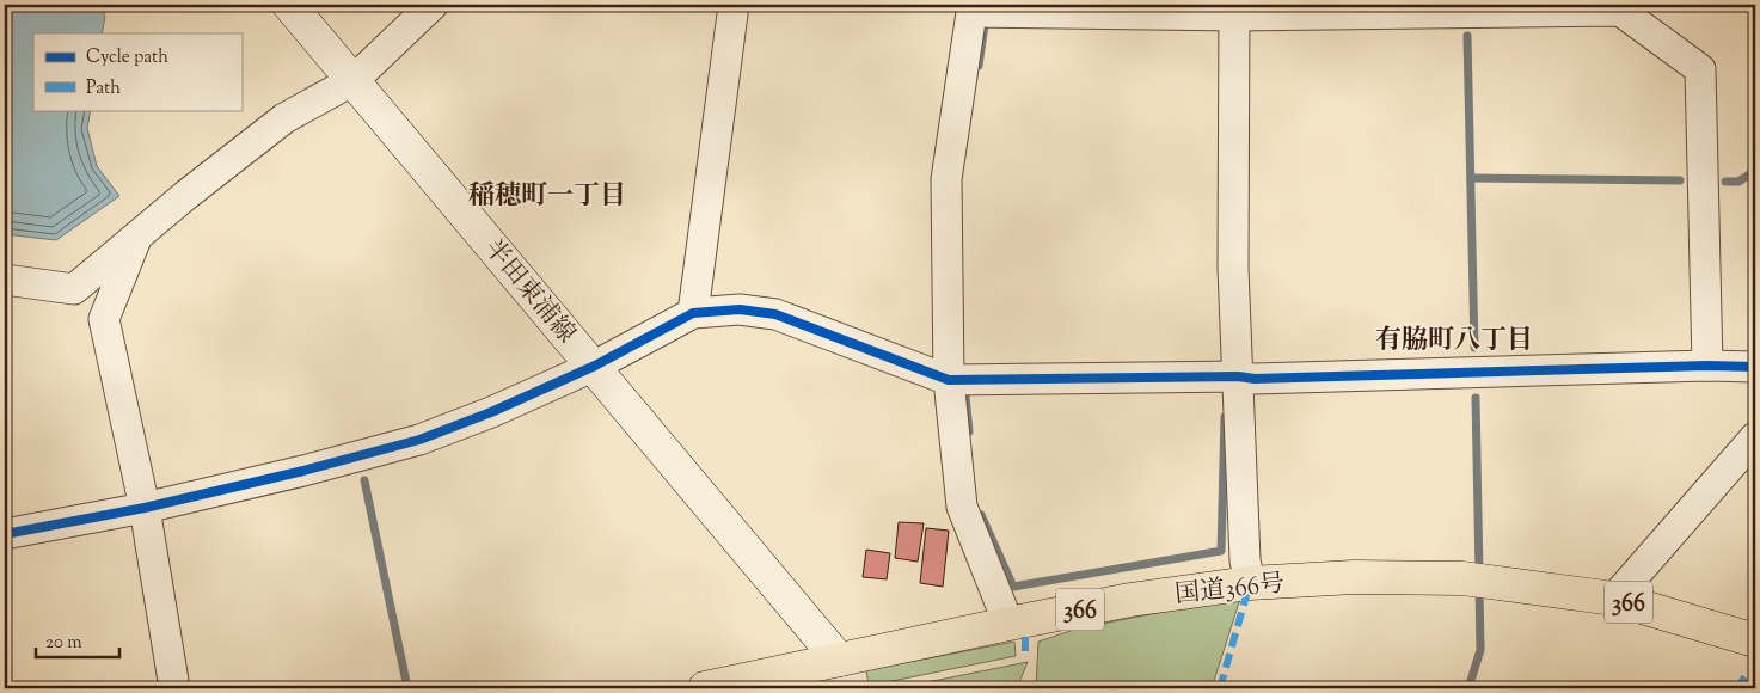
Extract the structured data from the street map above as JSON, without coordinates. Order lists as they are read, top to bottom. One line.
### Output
{"streets":{"highway":["国道366号","366"],"main road":["半田東浦線"]},"crossings":[["半田東浦線","国道366号"]],"districts":["稲穂町一丁目","有脇町八丁目"],"legend":["Cycle path","Path"],"scale_bar":"20 m"}
